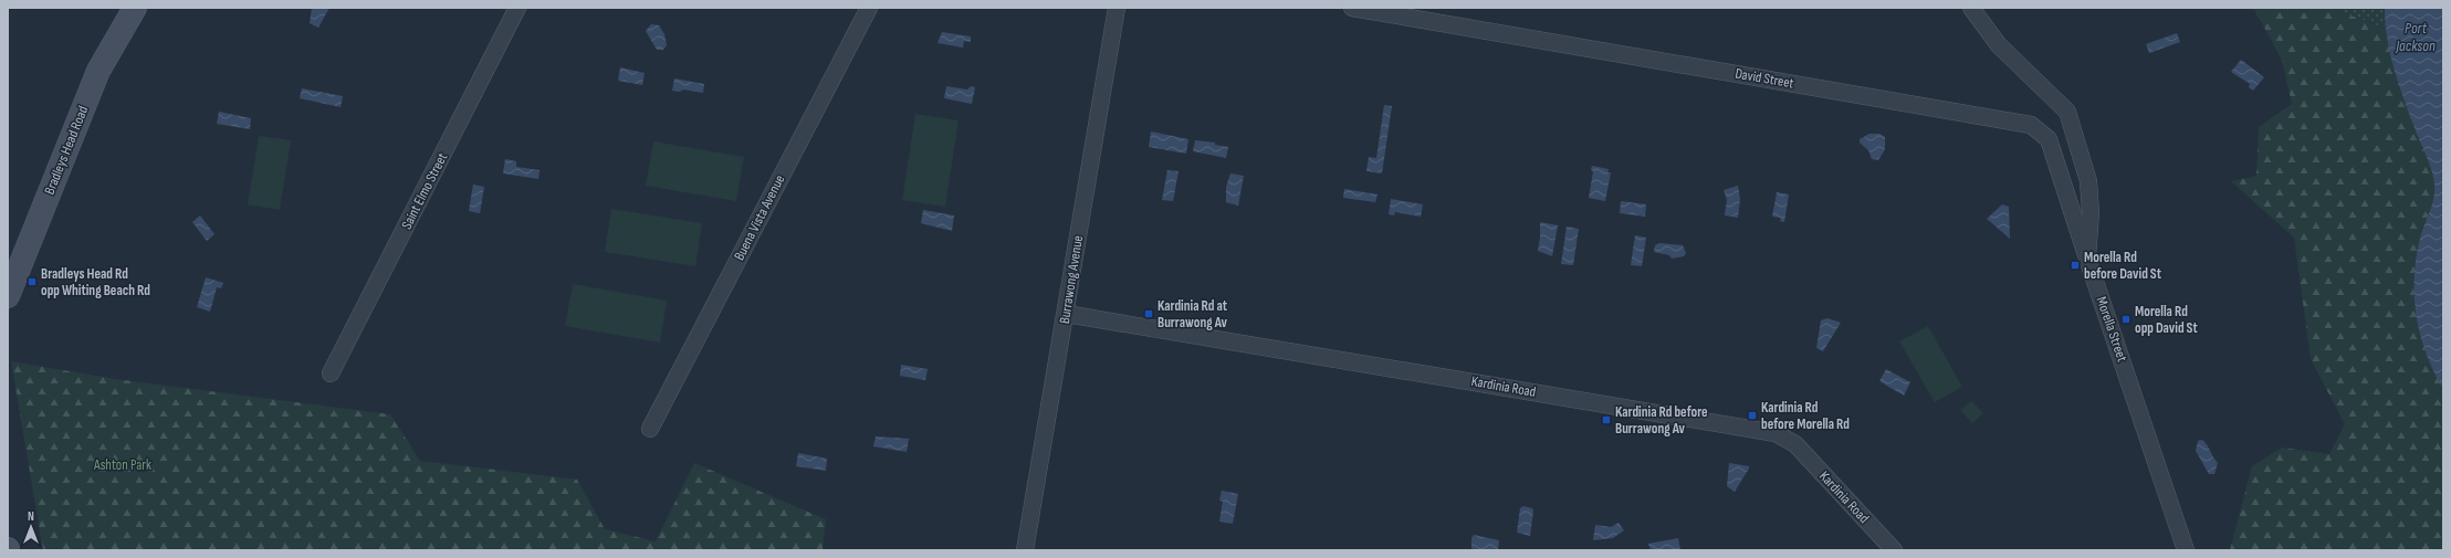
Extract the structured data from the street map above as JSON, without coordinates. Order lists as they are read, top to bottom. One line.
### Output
{"streets":{"main road":["Bradleys Head Road"],"street":["David Street","Saint Elmo Street","Buena Vista Avenue","Burrawong Avenue","Morella Street","Kardinia Road"]},"crossings":[["David Street","Morella Street"],["Burrawong Avenue","Kardinia Road"]],"water":["Port Jackson"],"parks":["Ashton Park"],"places":{"transit":["Morella Rd before David St","Bradleys Head Rd opp Whiting Beach Rd","Kardinia Rd at Burrawong Av","Morella Rd opp David St","Kardinia Rd before Morella Rd","Kardinia Rd before Burrawong Av"]},"north":"top"}
